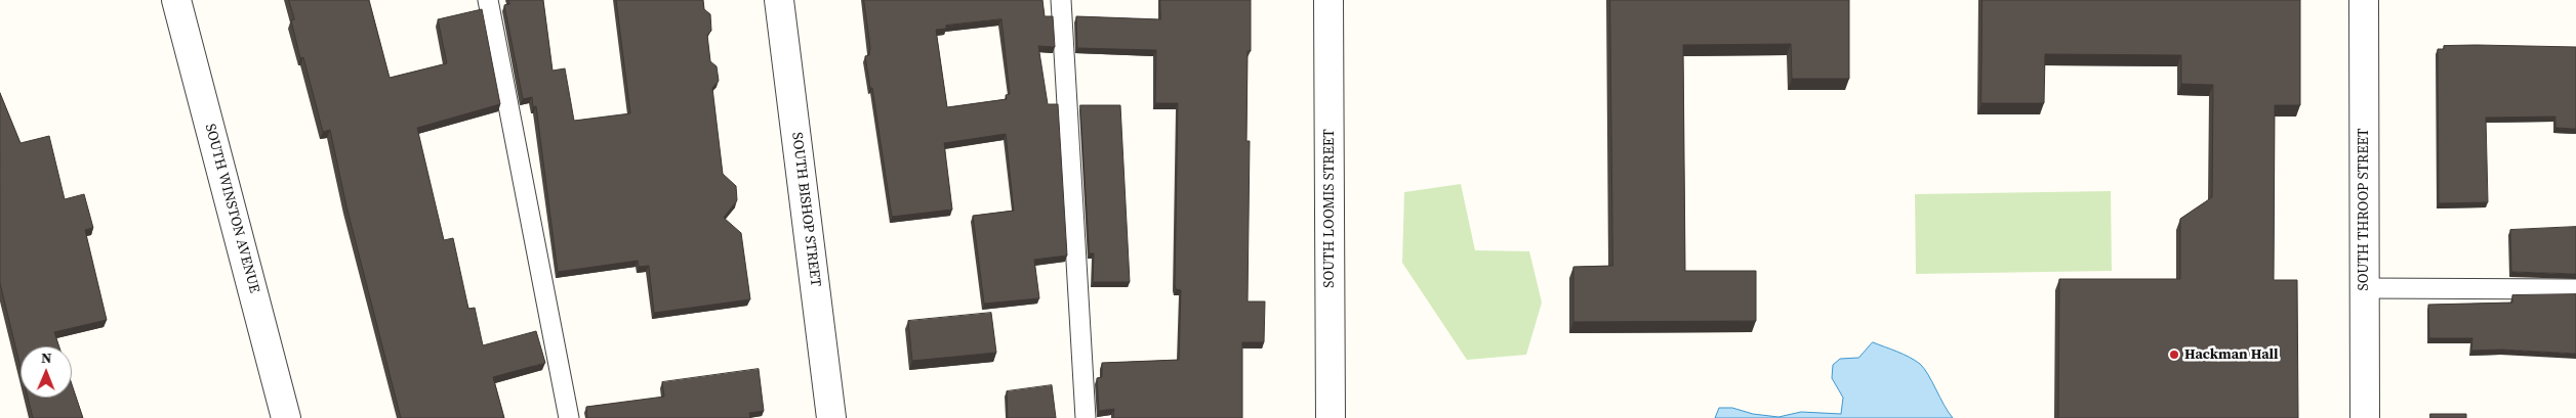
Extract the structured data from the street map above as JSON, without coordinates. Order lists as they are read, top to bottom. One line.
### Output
{"streets":{"street":["SOUTH WINSTON AVENUE","SOUTH LOOMIS STREET","SOUTH BISHOP STREET","SOUTH THROOP STREET"]},"places":["Hackman Hall"],"north":"top"}
